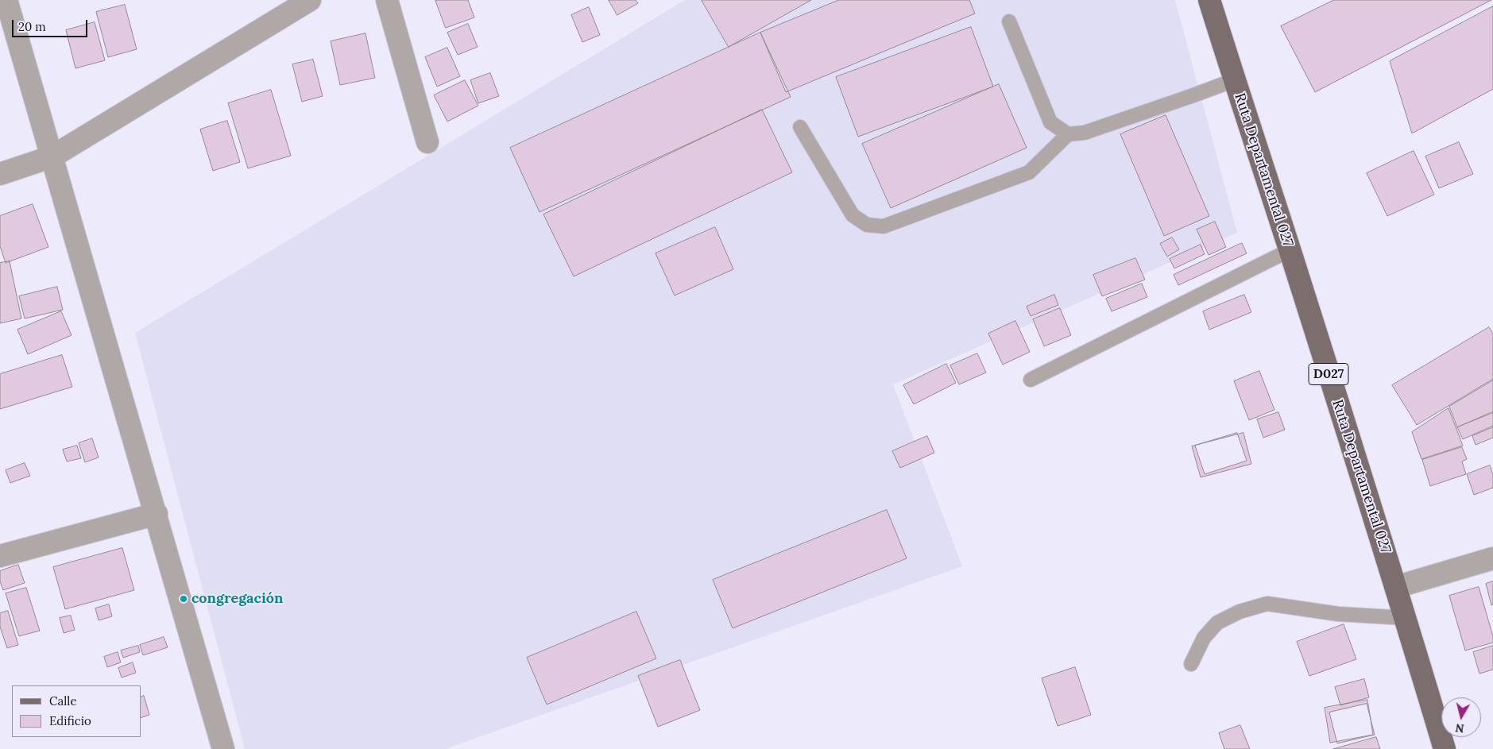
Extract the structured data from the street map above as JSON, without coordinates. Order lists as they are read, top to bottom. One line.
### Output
{"streets":{"main road":["Ruta Departamental 027","D027"]},"places":["congregación"],"legend":["Calle","Edificio"],"scale_bar":"20 m","north":"bottom"}
